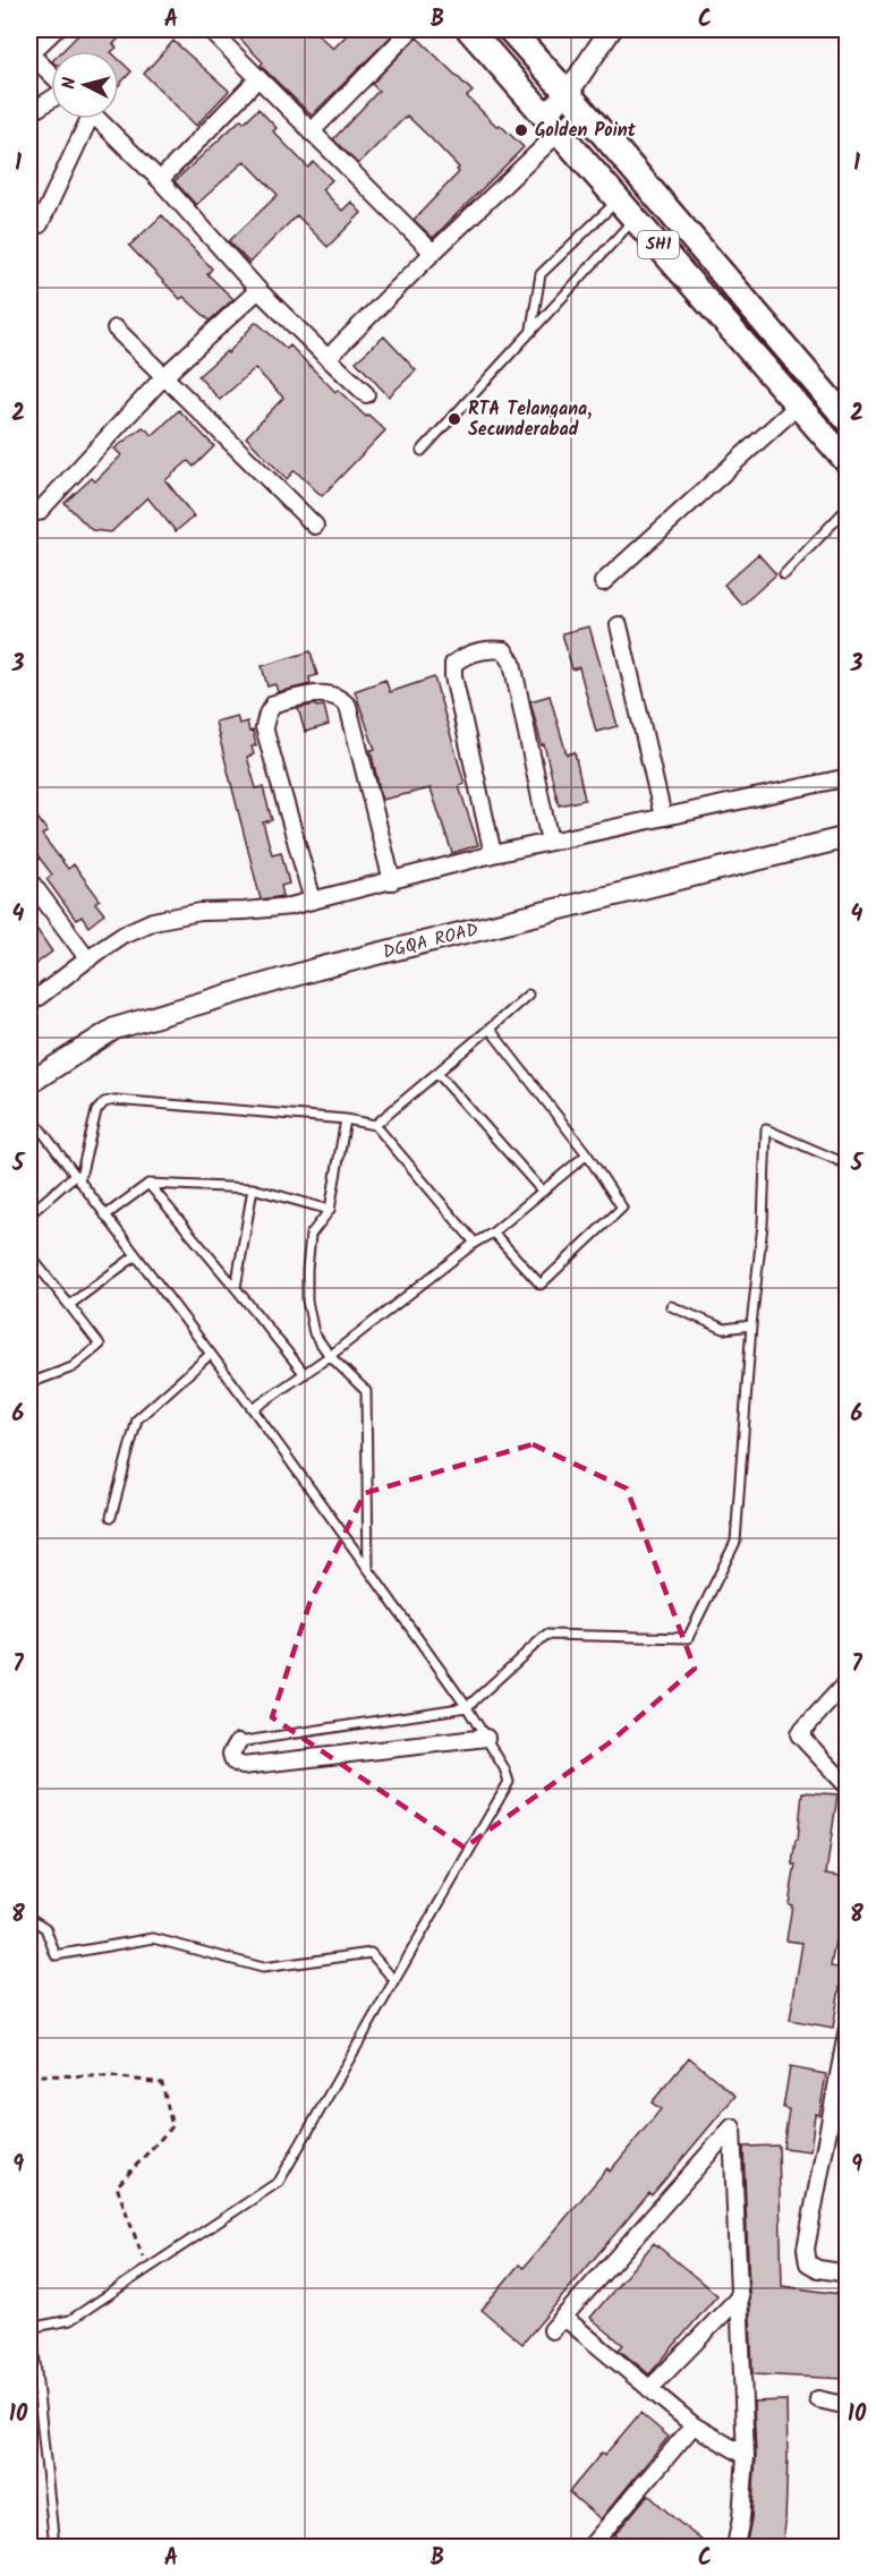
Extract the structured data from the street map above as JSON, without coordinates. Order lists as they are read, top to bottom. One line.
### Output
{"streets":{"main road":["SH1","DGQA ROAD"]},"places":["Golden Point","RTA Telangana, Secunderabad"],"north":"left","grid":{"columns":["A","B","C"],"rows":["1","2","3","4","5","6","7","8","9","10"]}}
